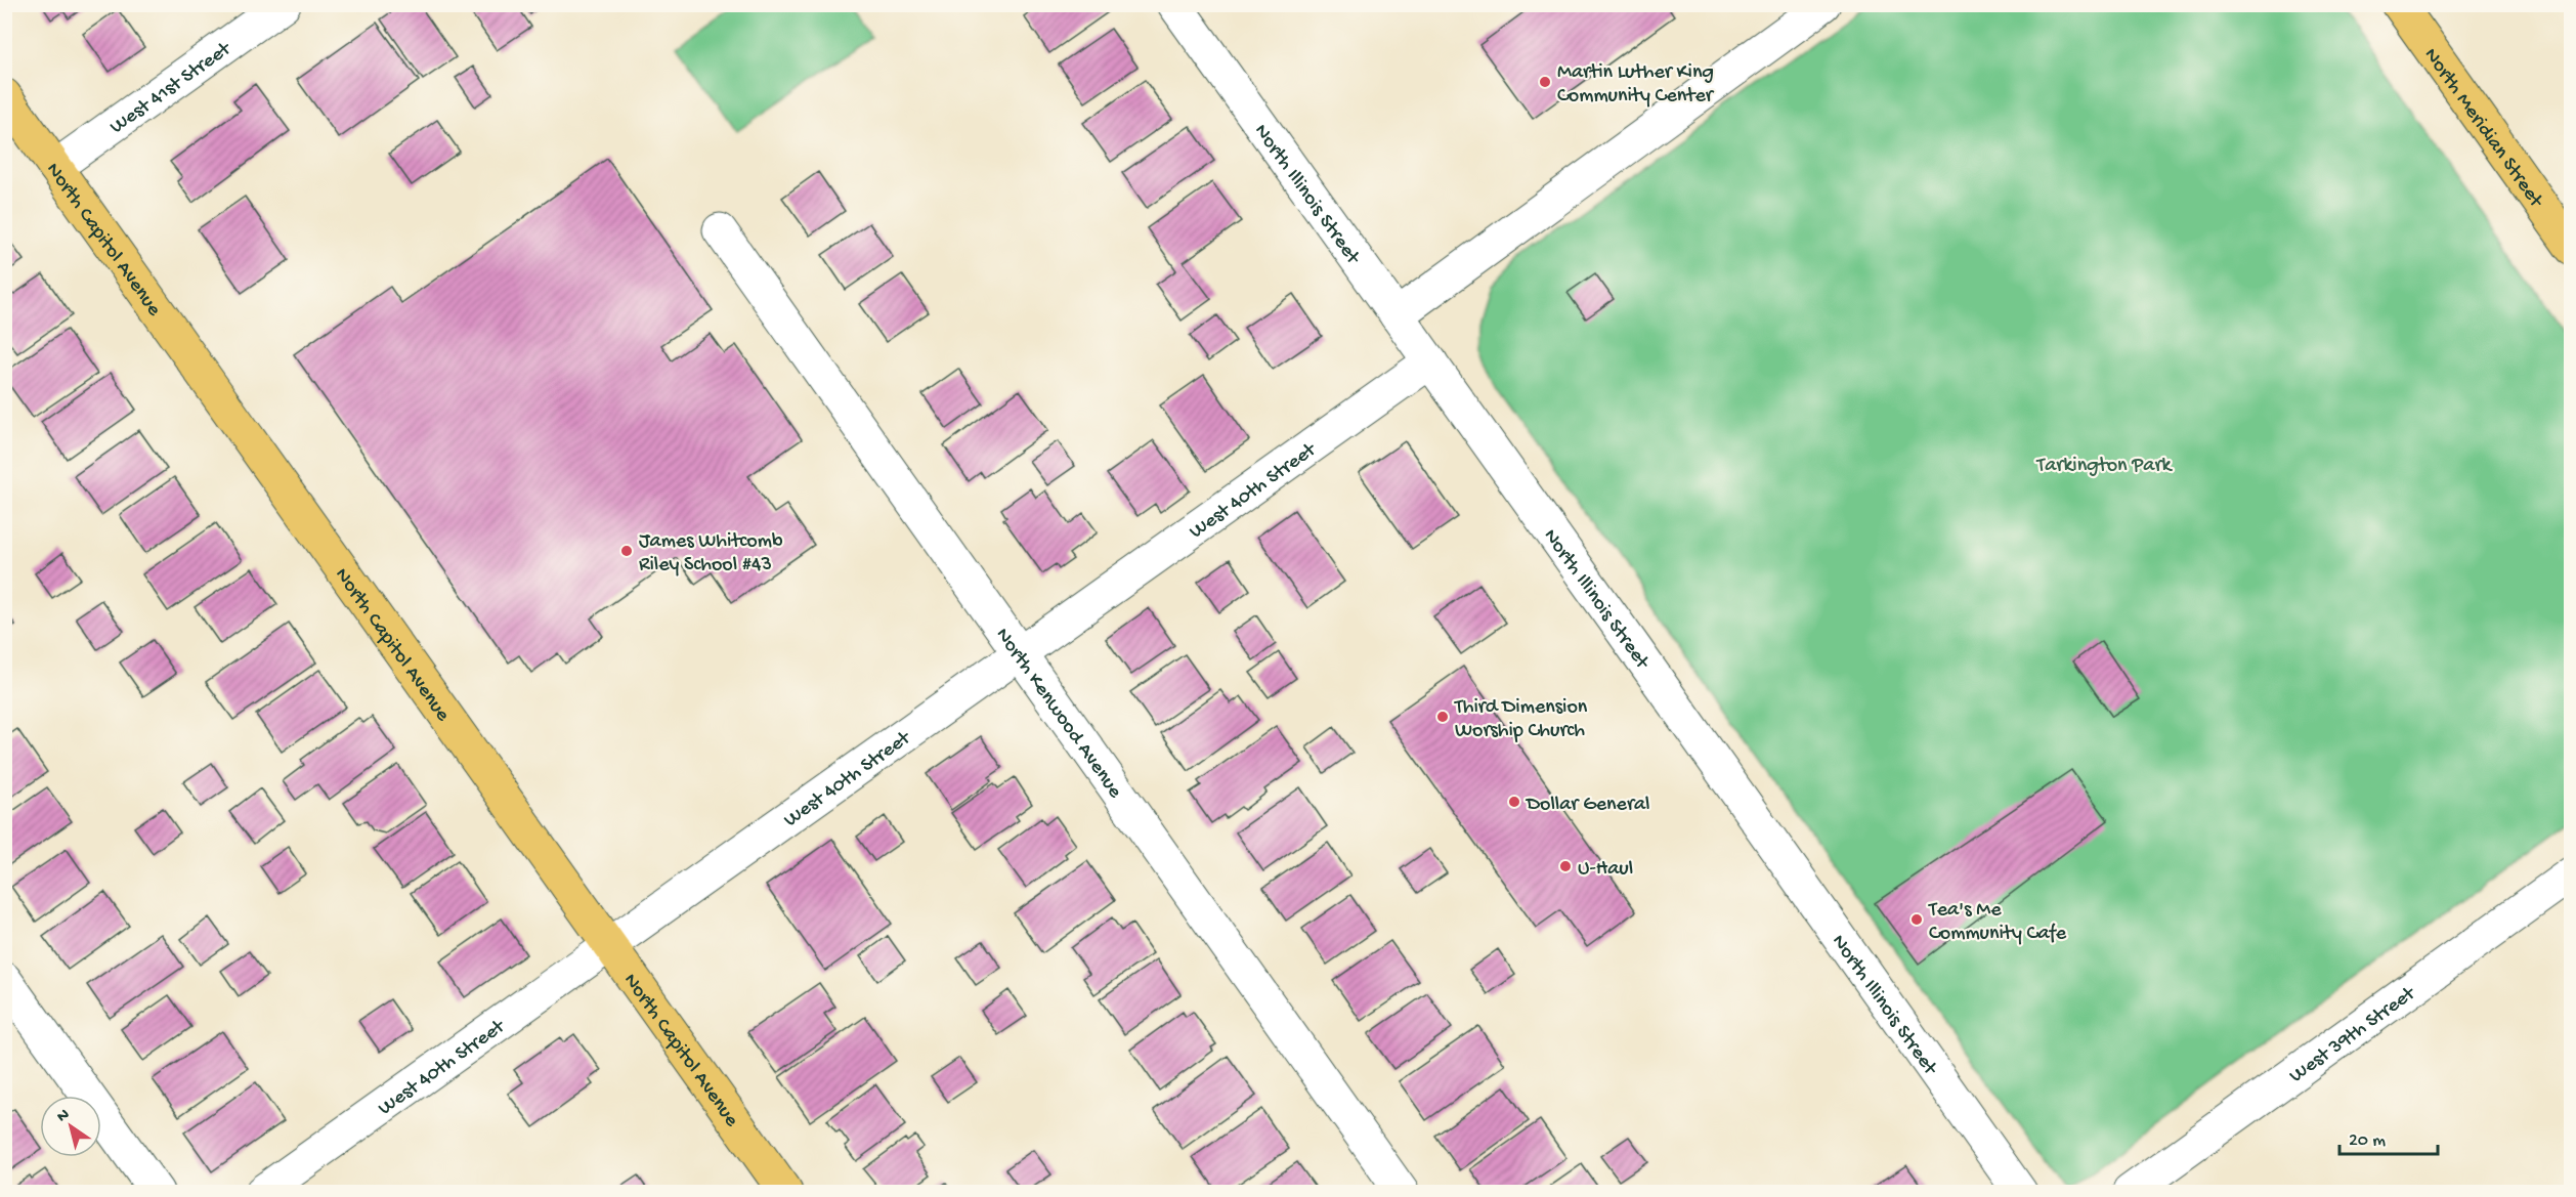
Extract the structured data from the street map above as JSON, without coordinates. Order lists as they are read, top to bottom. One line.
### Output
{"streets":{"main road":["North Meridian Street","North Capitol Avenue"],"street":["West 41st Street","North Illinois Street","West 40th Street","North Kenwood Avenue","West 39th Street"]},"crossings":[["West 41st Street","North Capitol Avenue"],["North Illinois Street","West 40th Street"],["North Capitol Avenue","West 40th Street"],["West 40th Street","North Kenwood Avenue"]],"parks":["Tarkington Park"],"places":["Martin Luther King Community Center","James Whitcomb Riley School #43","Third Dimension Worship Church","Dollar General","U-Haul","Tea's Me Community Cafe"],"scale_bar":"20 m","north":"top left"}
